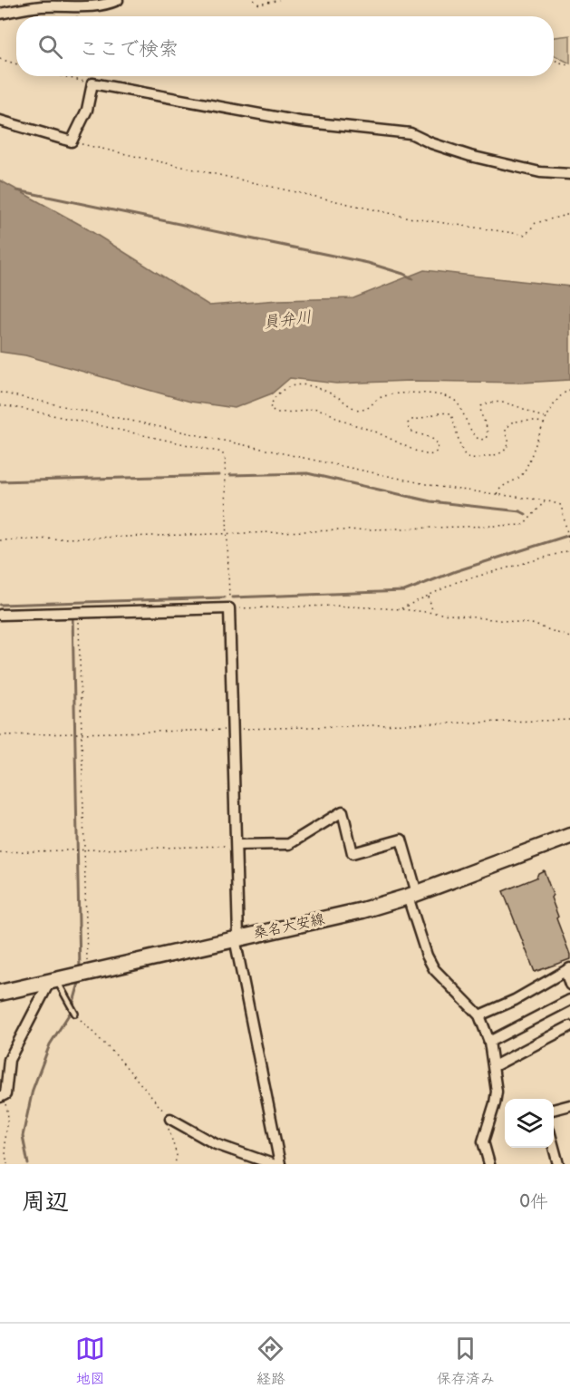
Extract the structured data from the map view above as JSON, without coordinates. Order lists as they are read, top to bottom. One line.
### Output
{"streets":{"main road":["桑名大安線"]},"water":["員弁川"],"page":{"search":"ここで検索","heading":["周辺","0件"],"nav":["地図","経路","保存済み"]}}
